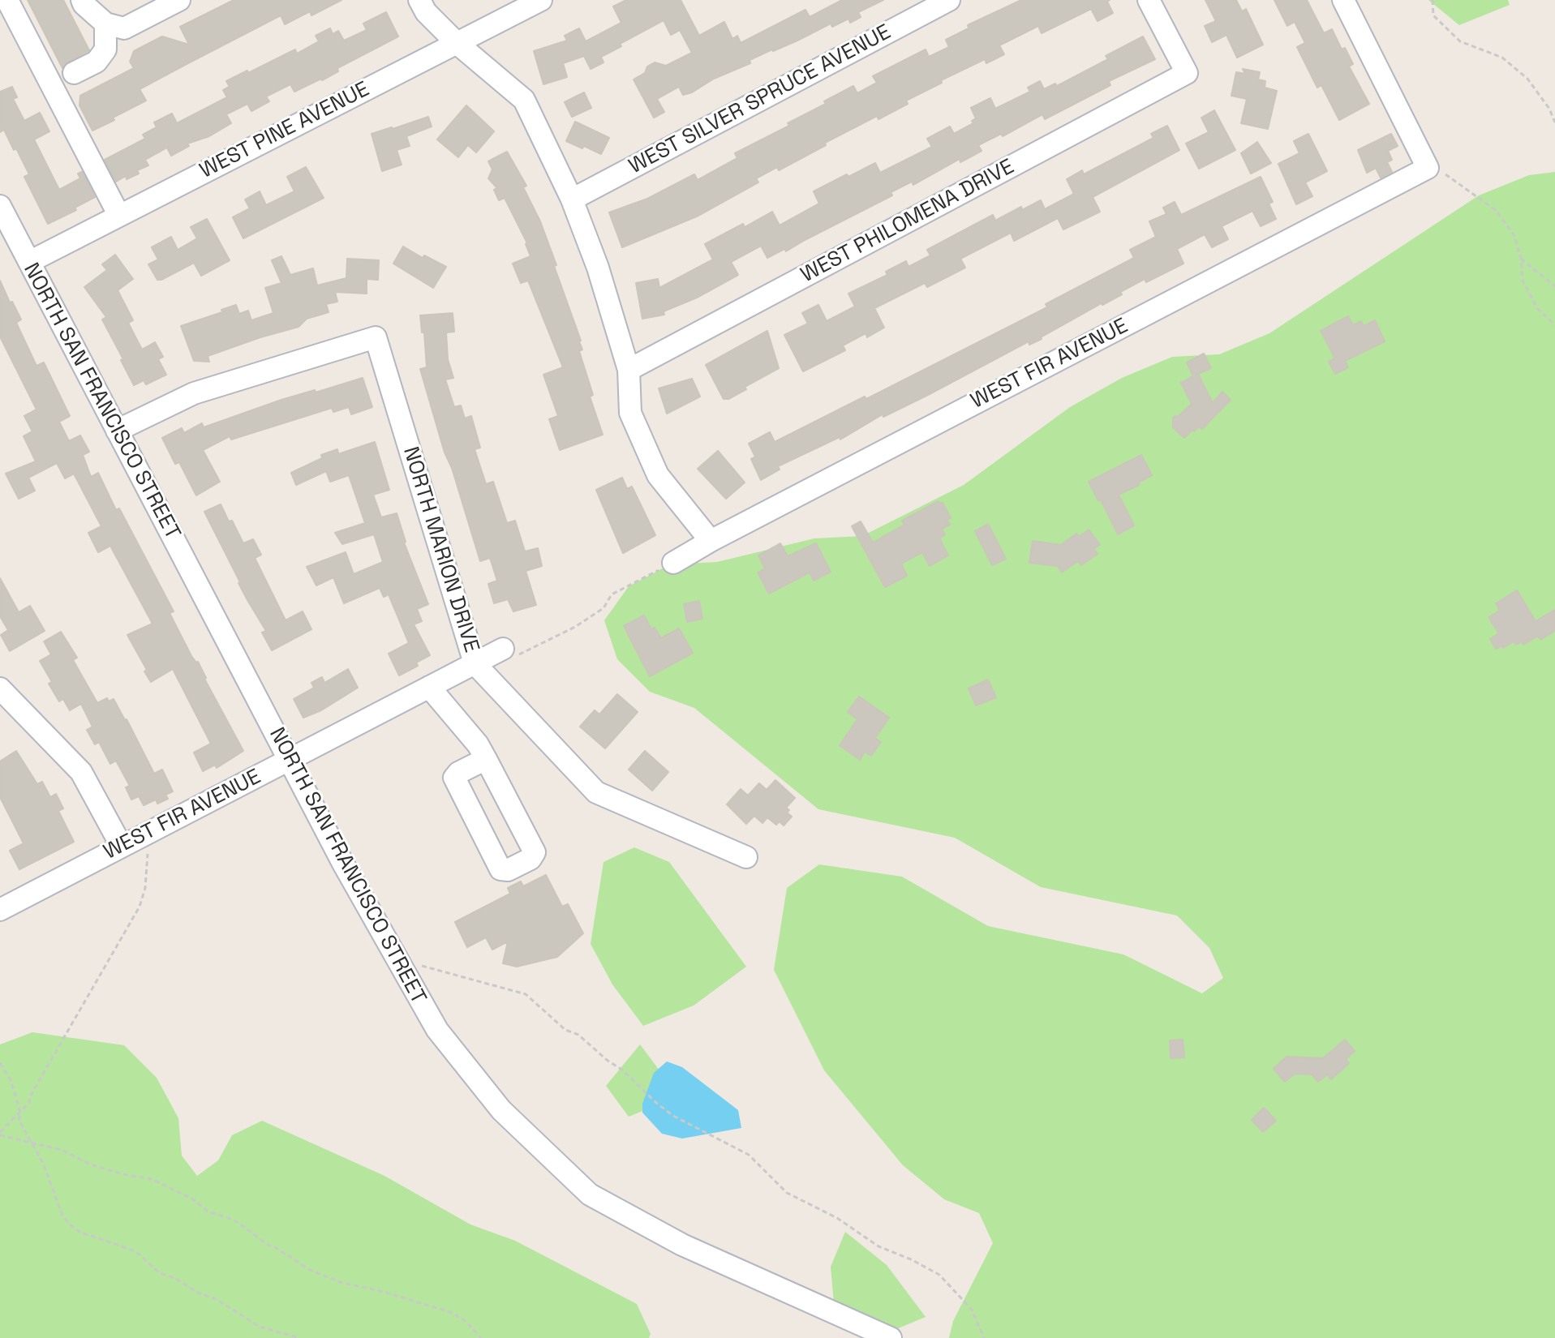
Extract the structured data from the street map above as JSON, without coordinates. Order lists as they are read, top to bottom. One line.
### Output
{"streets":{"street":["WEST SILVER SPRUCE AVENUE","WEST PINE AVENUE","WEST PHILOMENA DRIVE","WEST FIR AVENUE","NORTH SAN FRANCISCO STREET","NORTH MARION DRIVE"]},"crossings":[["WEST PINE AVENUE","NORTH SAN FRANCISCO STREET"],["WEST FIR AVENUE","NORTH SAN FRANCISCO STREET"],["WEST FIR AVENUE","NORTH MARION DRIVE"],["NORTH SAN FRANCISCO STREET","NORTH MARION DRIVE"]]}
